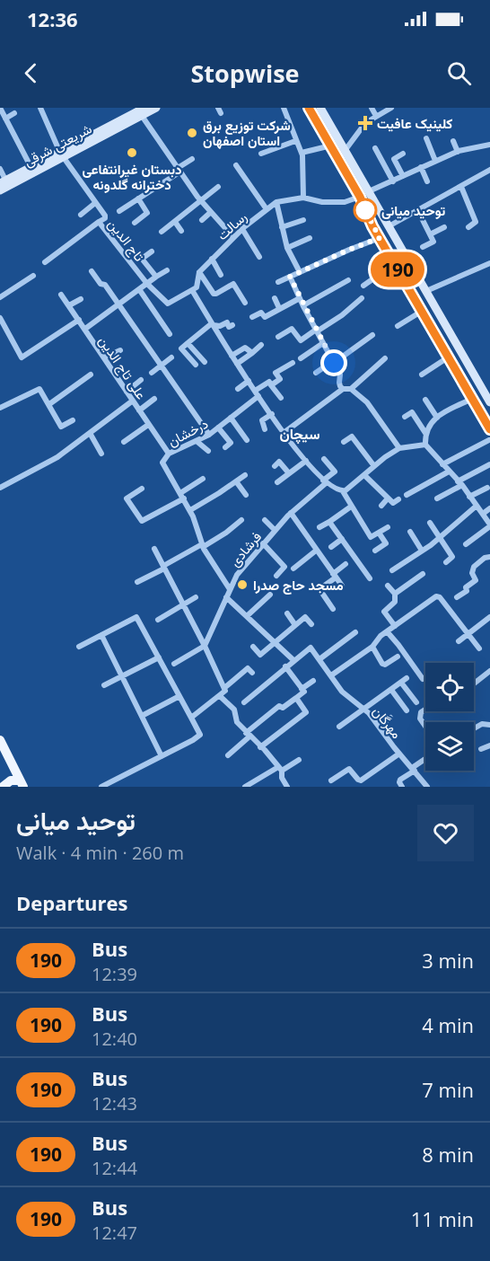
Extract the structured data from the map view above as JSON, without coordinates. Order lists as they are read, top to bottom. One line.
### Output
{"streets":{"main road":["شریعتی شرقی"],"street":["رسالت","تاج الدین","علی تاج الدین","درخشان","فرشادی","مهرگان"]},"crossings":[["شریعتی شرقی","تاج الدین"],["تاج الدین","علی تاج الدین"],["علی تاج الدین","درخشان"],["درخشان","فرشادی"]],"districts":["سیچان"],"places":{"health":["کلینیک عافیت"],"other":["شرکت توزیع برق استان اصفهان","دبستان غیرانتفاعی دخترانه گلدونه","توحید میانی","مسجد حاج صدرا"]},"lines":["bus line 190"],"page":{"status":"12:36","header":"Stopwise","on_map":"190","heading":[["توحید میانی","Walk · 4 min · 260 m"],"Departures"],"list":[{"mark":"190","name":"Bus","note":"12:39","value":"3 min"},{"mark":"190","name":"Bus","note":"12:40","value":"4 min"},{"mark":"190","name":"Bus","note":"12:43","value":"7 min"},{"mark":"190","name":"Bus","note":"12:44","value":"8 min"},{"mark":"190","name":"Bus","note":"12:47","value":"11 min"}]}}
